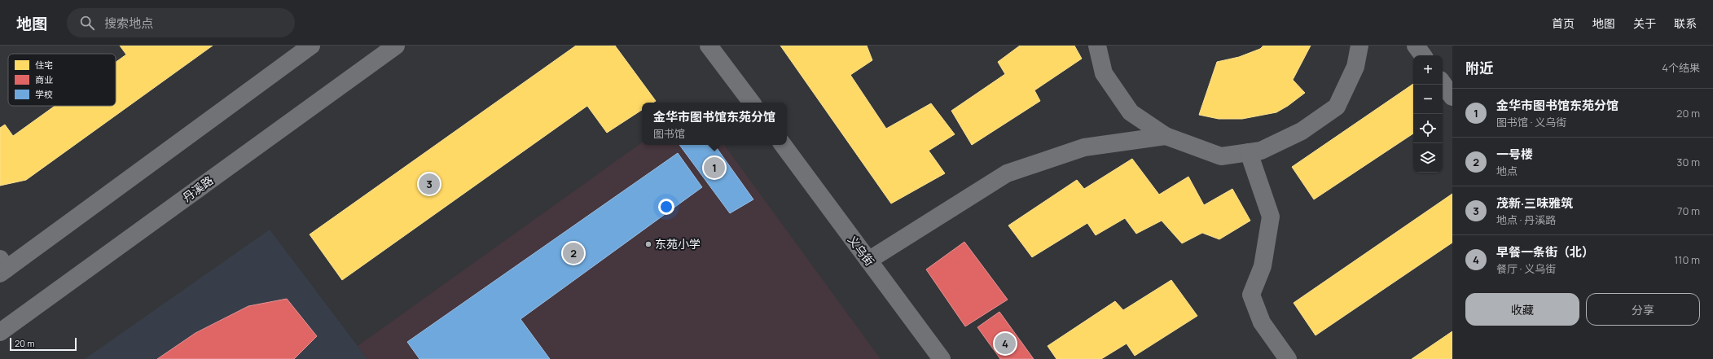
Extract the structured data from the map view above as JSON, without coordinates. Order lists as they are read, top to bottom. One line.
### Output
{"streets":{"street":["丹溪路","义乌街"]},"places":["东苑小学"],"legend":["住宅","商业","学校"],"scale_bar":"20 m","page":{"header":"地图","search":"搜索地点","nav":["首页","地图","关于","联系"],"heading":["附近","4个结果"],"map_buttons":["+","−"],"list":[{"mark":"1","name":"金华市图书馆东苑分馆","note":"图书馆 · 义乌街","value":"20 m"},{"mark":"2","name":"一号楼","note":"地点","value":"30 m"},{"mark":"3","name":"茂新·三味雅筑","note":"地点 · 丹溪路","value":"70 m"},{"mark":"4","name":"早餐一条街（北）","note":"餐厅 · 义乌街","value":"110 m"}],"popup":["金华市图书馆东苑分馆","图书馆"],"pins":["1","3","2","4"],"buttons":["收藏","分享"],"scale":"20 m"}}
